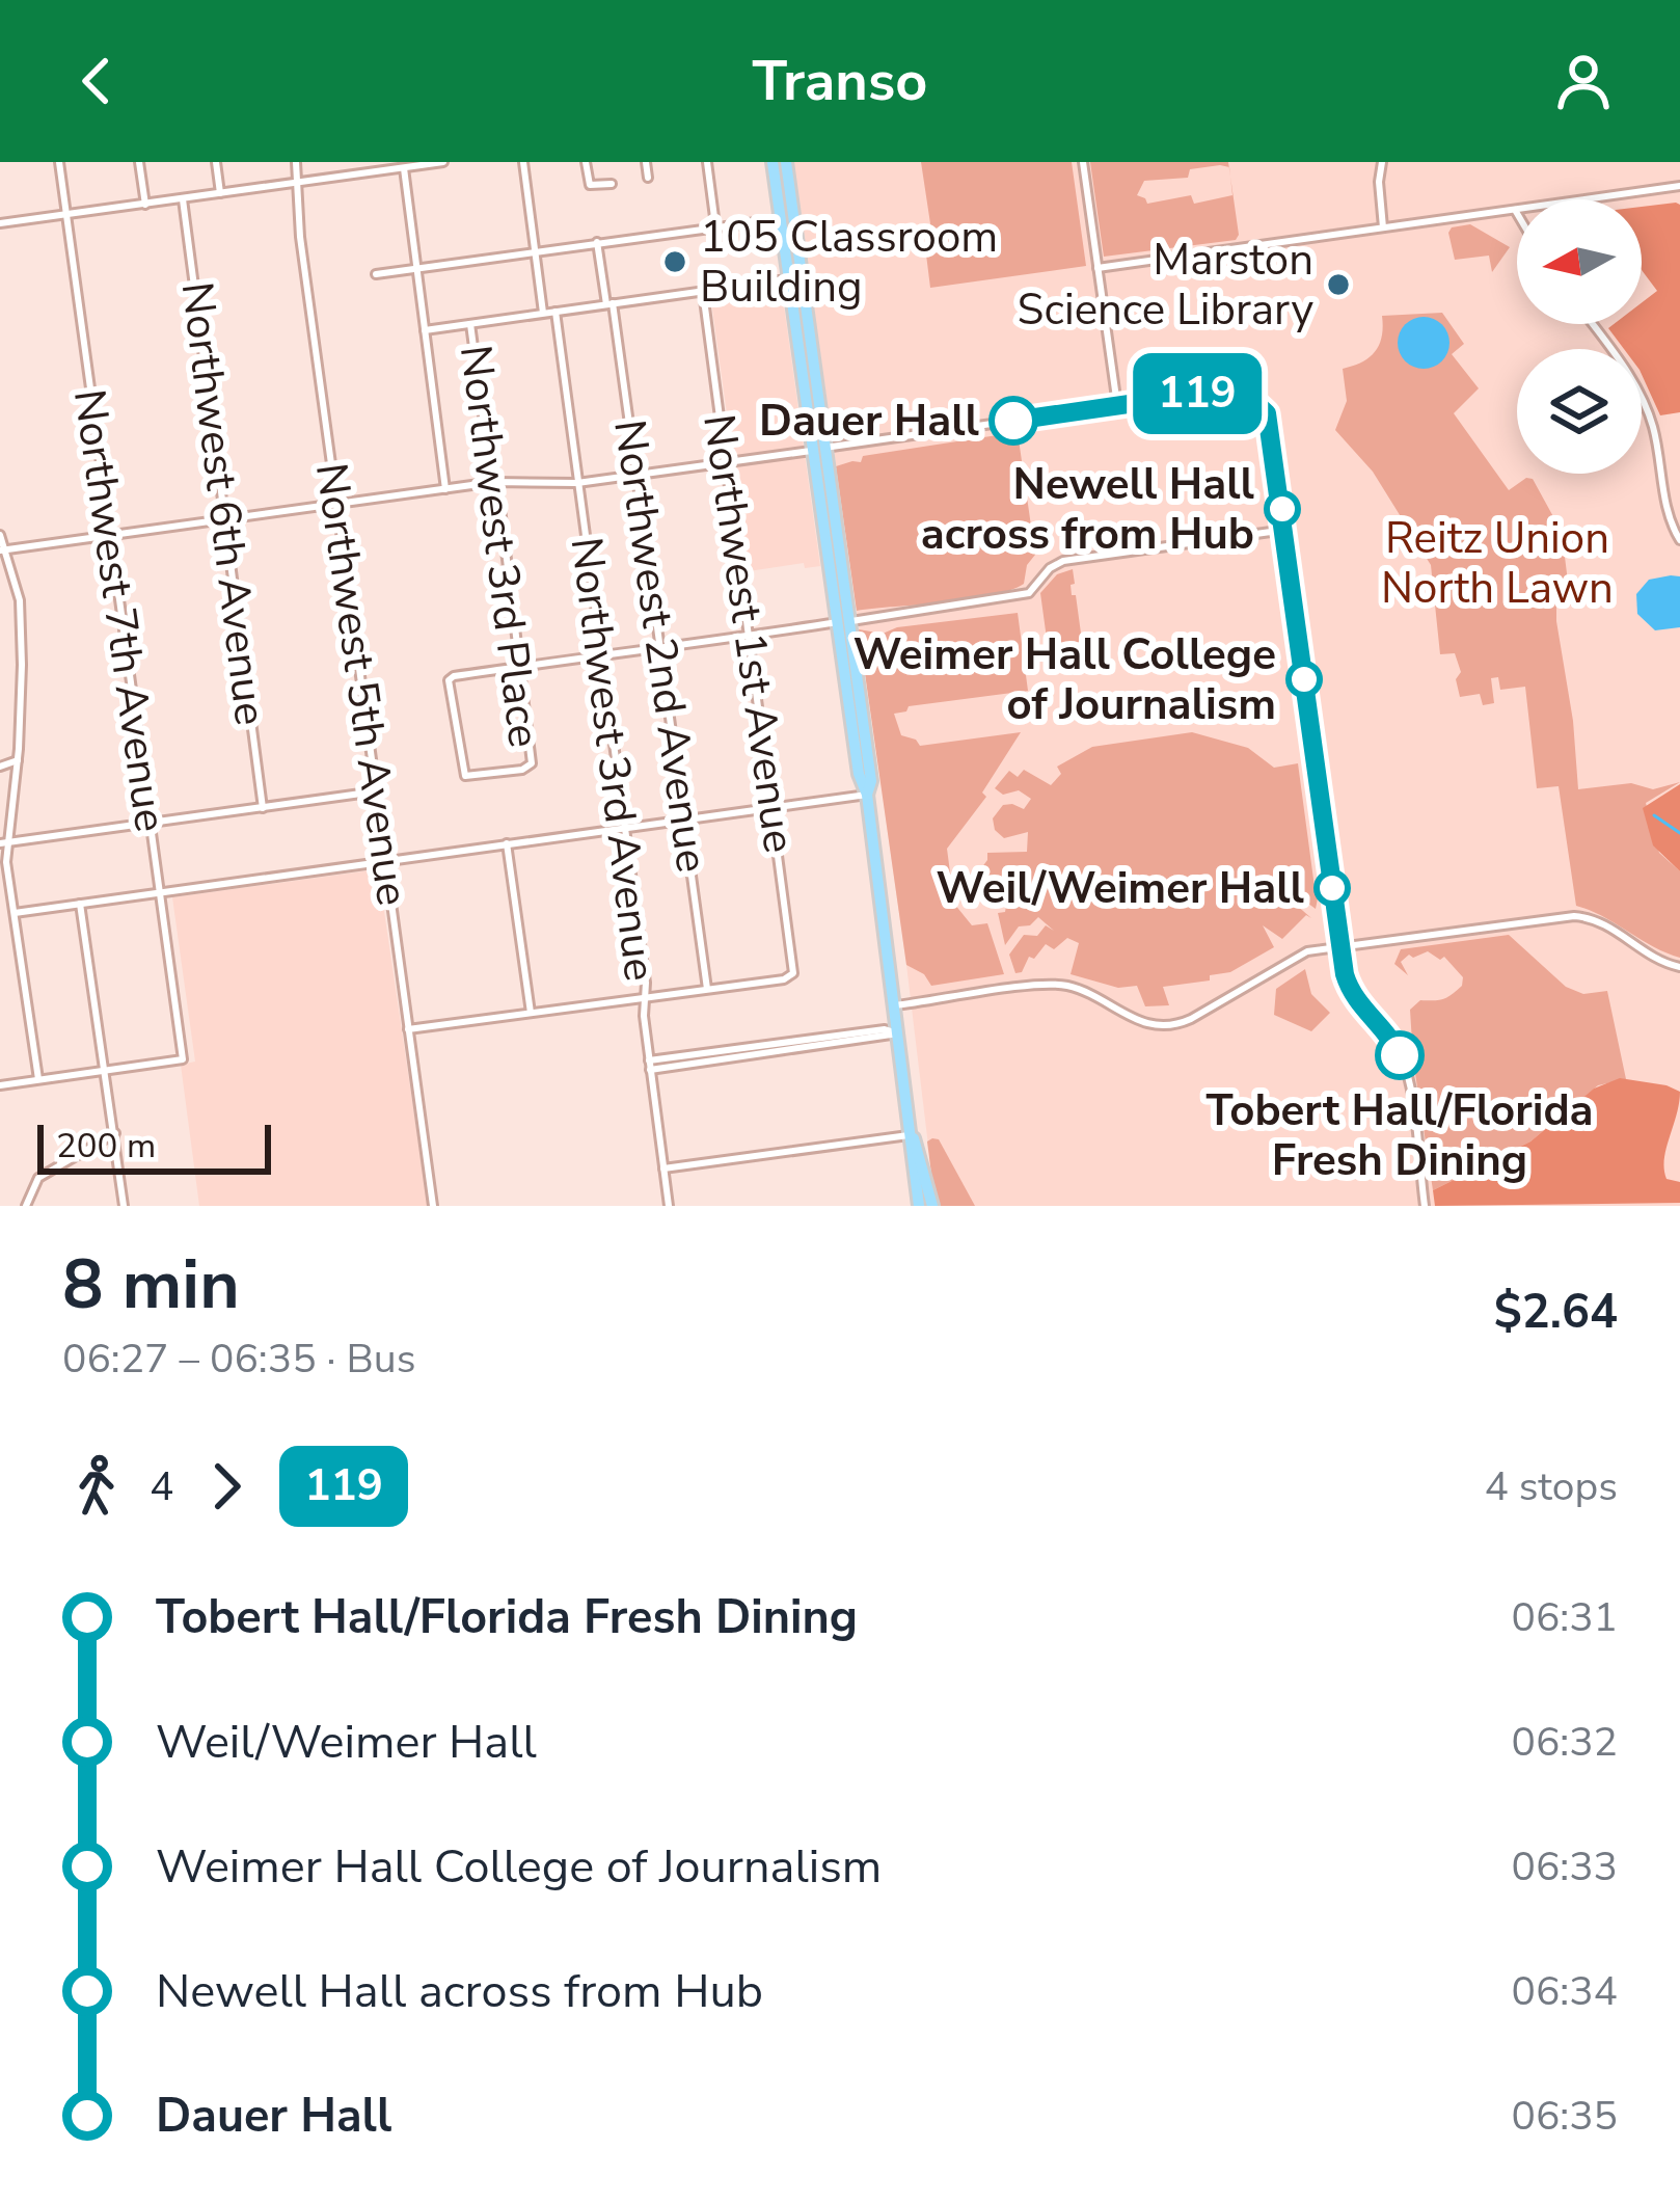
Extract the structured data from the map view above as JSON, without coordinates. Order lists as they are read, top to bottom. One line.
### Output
{"streets":{"street":["Northwest 6th Avenue","Northwest 3rd Place","Northwest 7th Avenue","Northwest 1st Avenue","Northwest 2nd Avenue","Northwest 5th Avenue","Northwest 3rd Avenue"]},"crossings":[["Northwest 1st Avenue","Northwest 2nd Avenue"]],"parks":["Reitz Union North Lawn"],"places":["105 Classroom Building","Marston Science Library","Dauer Hall","Newell Hall across from Hub","Weimer Hall College of Journalism","Weil/Weimer Hall","Tobert Hall/Florida Fresh Dining"],"lines":["bus line 119"],"scale_bar":"200 m","north":"left","page":{"header":"Transo","on_map":"119","scale":"200 m","heading":["8 min","06:27 – 06:35 · Bus","$2.64"],"legs":["4","119","4 stops"],"list":[{"name":"Tobert Hall/Florida Fresh Dining","value":"06:31"},{"name":"Weil/Weimer Hall","value":"06:32"},{"name":"Weimer Hall College of Journalism","value":"06:33"},{"name":"Newell Hall across from Hub","value":"06:34"},{"name":"Dauer Hall","value":"06:35"}]}}
